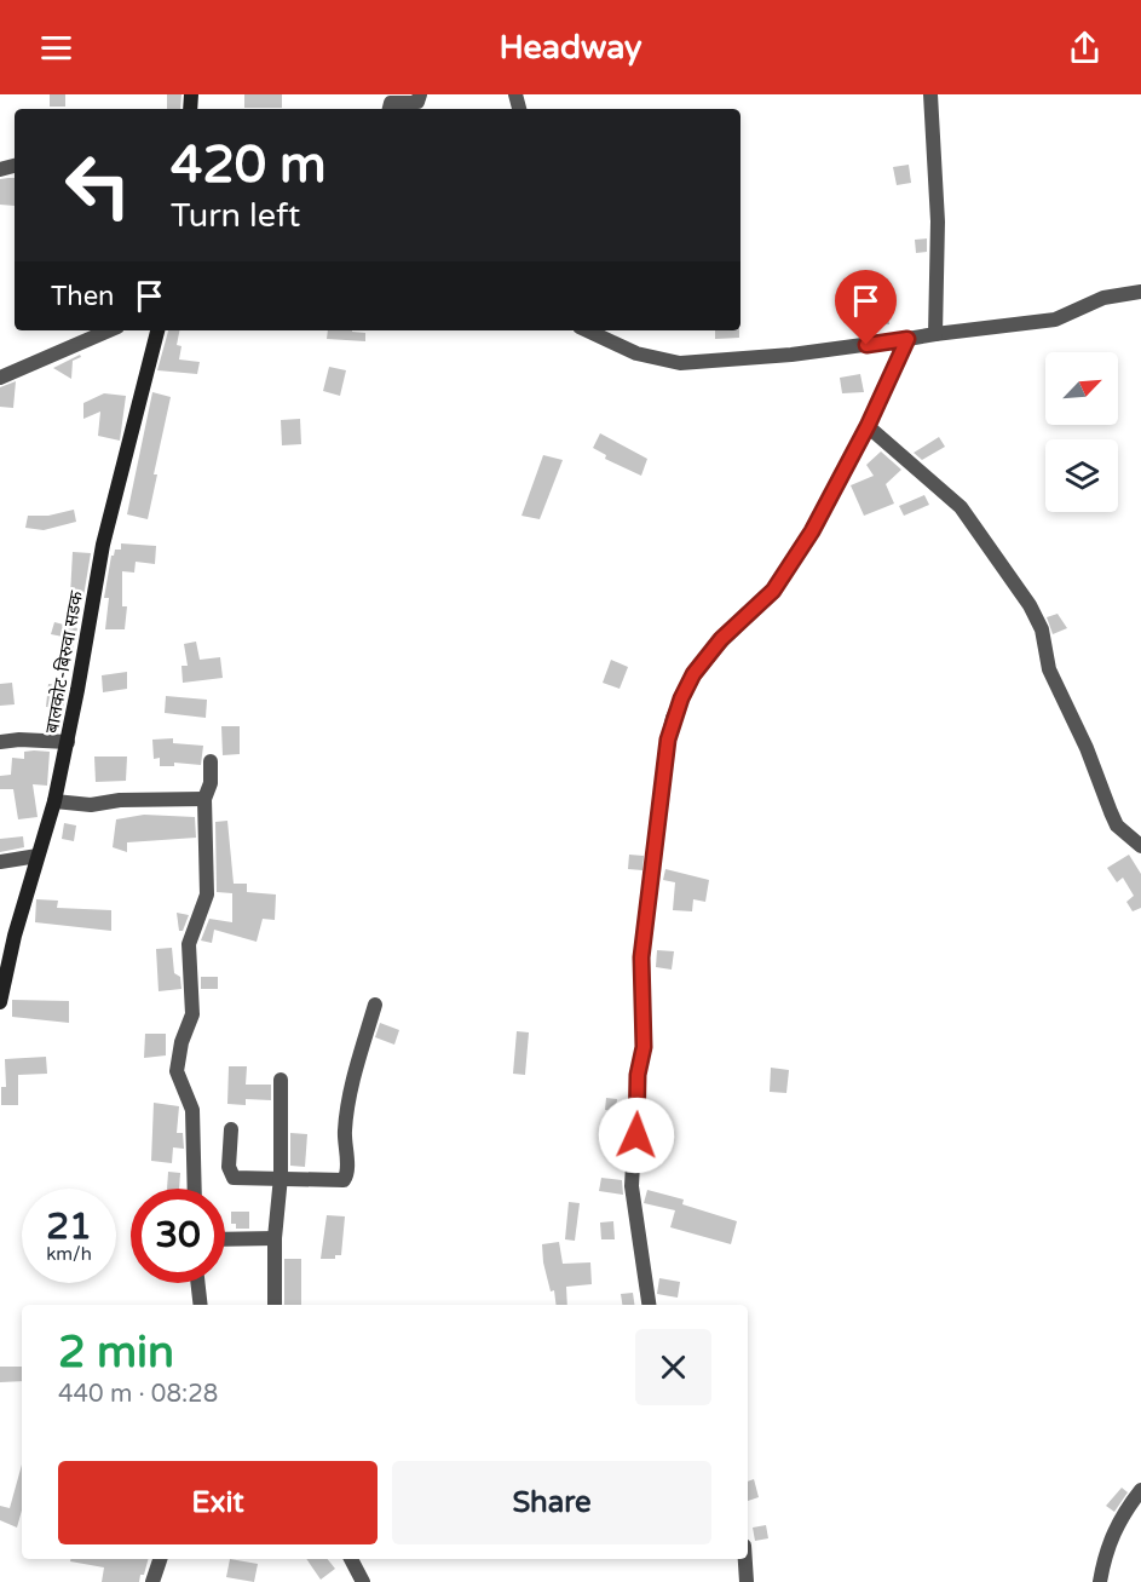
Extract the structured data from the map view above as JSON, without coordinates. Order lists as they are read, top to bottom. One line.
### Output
{"streets":{"main road":["बालकोट-बिरुवा सडक"]},"north":"top right","page":{"header":"Headway","turn":["420 m","Turn left"],"then":"Then","speed":"21 km/h","limit":"30","heading":["2 min","440 m · 08:28"],"buttons":["Exit","Share"]}}
